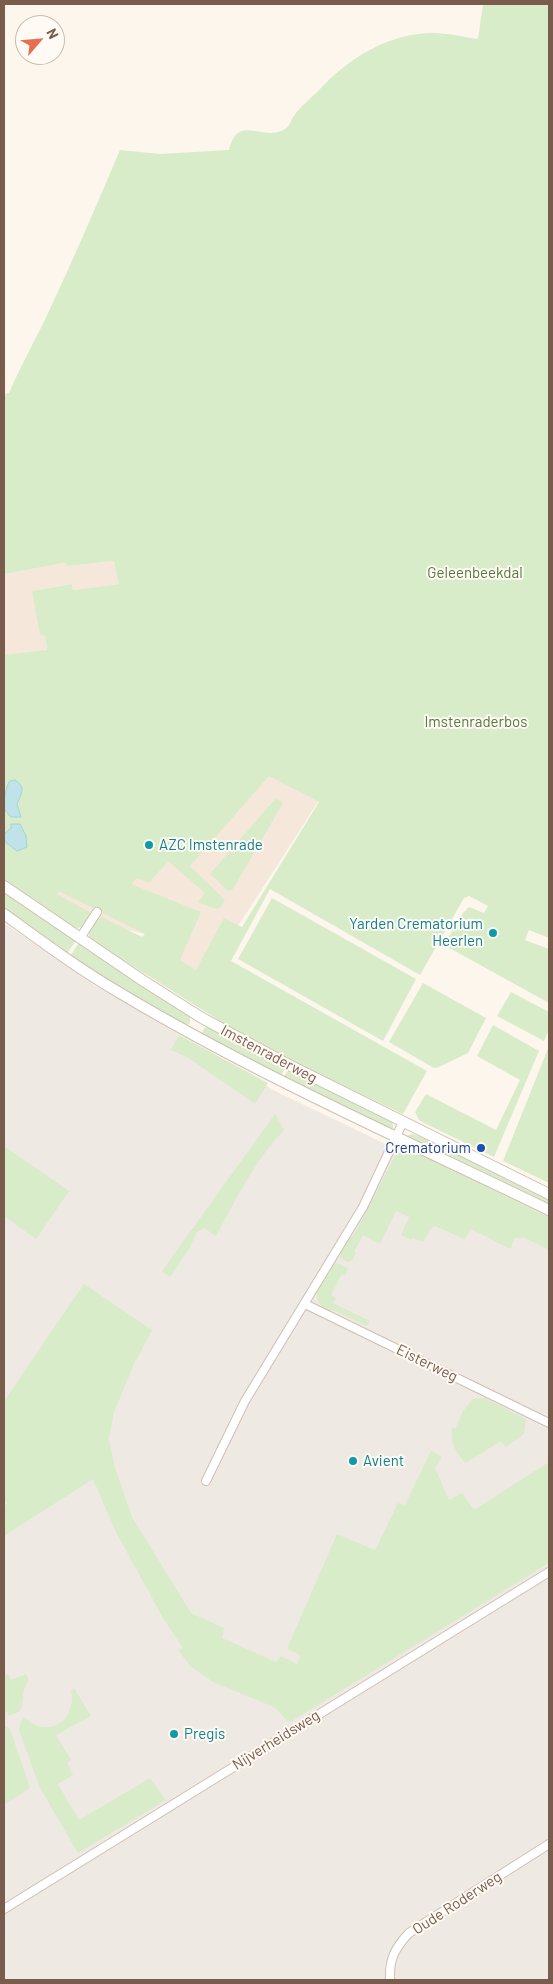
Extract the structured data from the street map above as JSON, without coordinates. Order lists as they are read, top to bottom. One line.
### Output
{"streets":{"street":["Imstenraderweg","Eisterweg","Nijverheidsweg","Oude Roderweg"]},"parks":["Geleenbeekdal","Imstenraderbos"],"places":["AZC Imstenrade","Yarden Crematorium Heerlen","Crematorium","Avient","Pregis"],"north":"top right"}
